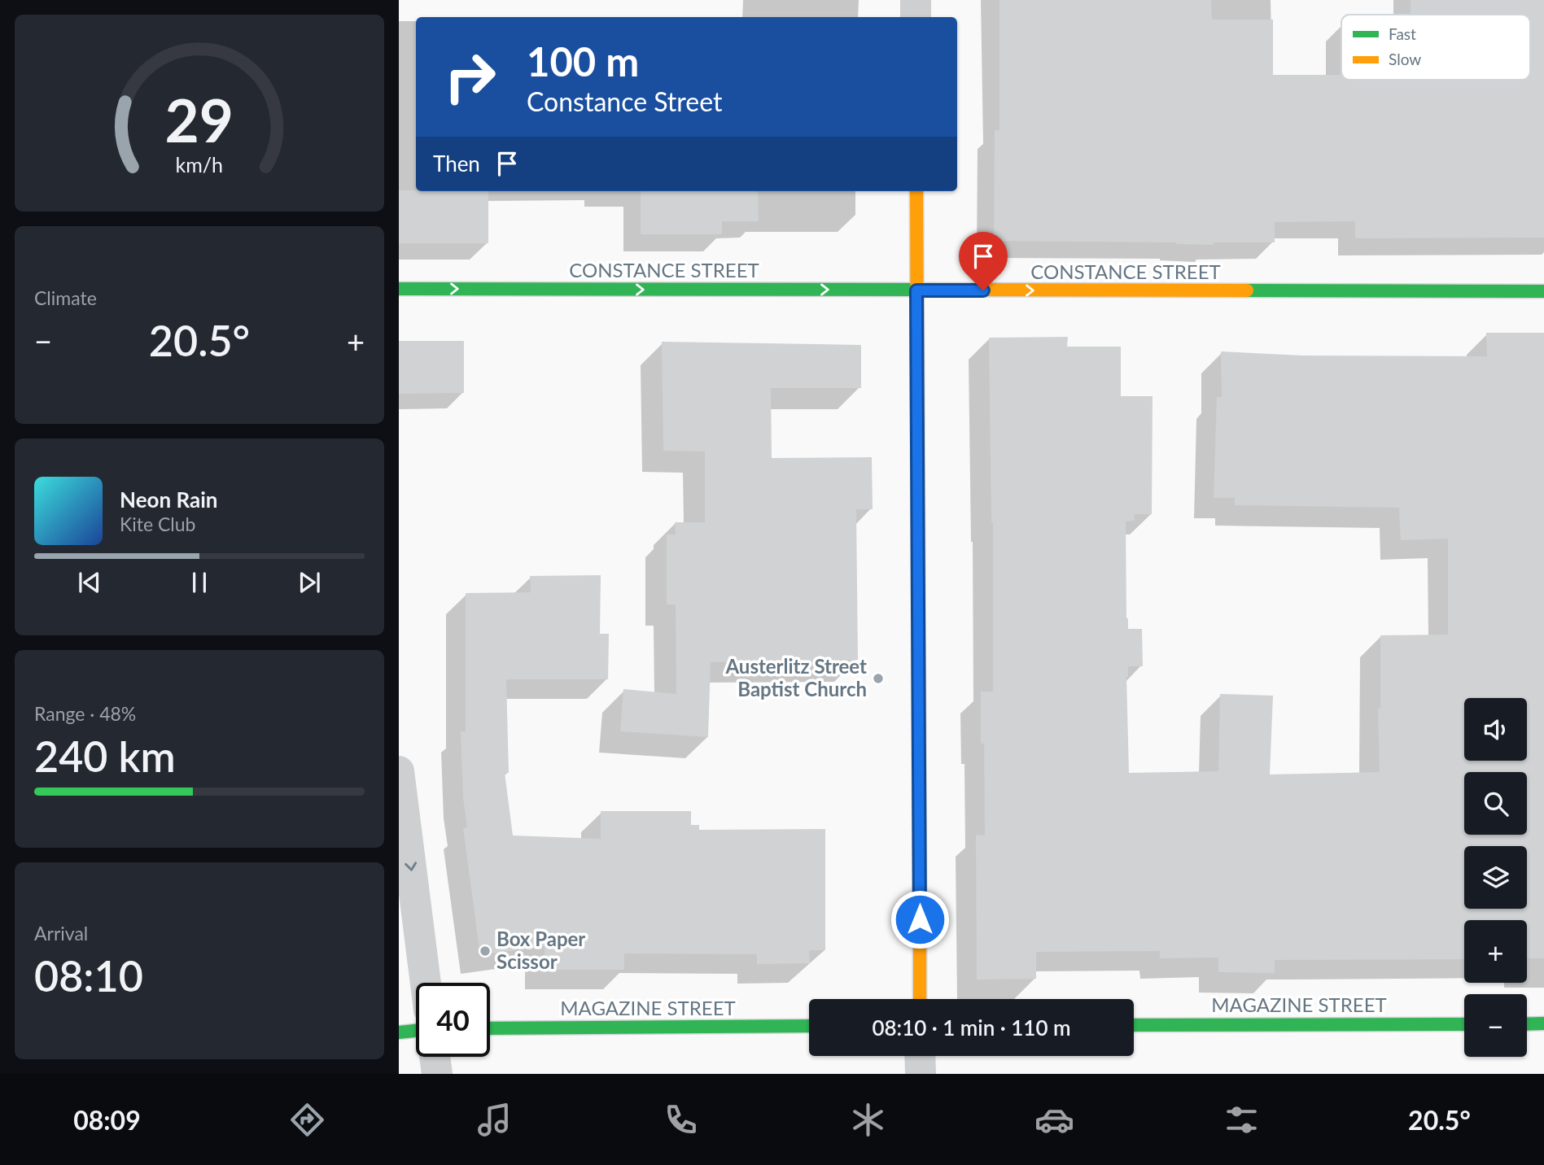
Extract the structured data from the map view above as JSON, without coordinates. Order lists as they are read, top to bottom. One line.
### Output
{"streets":{"street":["CONSTANCE STREET","MAGAZINE STREET"]},"one_way":["CONSTANCE STREET"],"places":["Austerlitz Street Baptist Church","Box Paper Scissor"],"legend":["Fast","Slow"],"page":{"turn":["100 m","Constance Street"],"then":"Then","tile":["Climate",["Range · 48%","240 km"],["Arrival","08:10"]],"heat":["−","20.5°","+"],"song":["Neon Rain","Kite Club"],"map_buttons":["+","−"],"limit":"40","trip":"08:10 · 1 min · 110 m","tabs":["08:09","20.5°"],"gauge":["29","km/h"]}}
